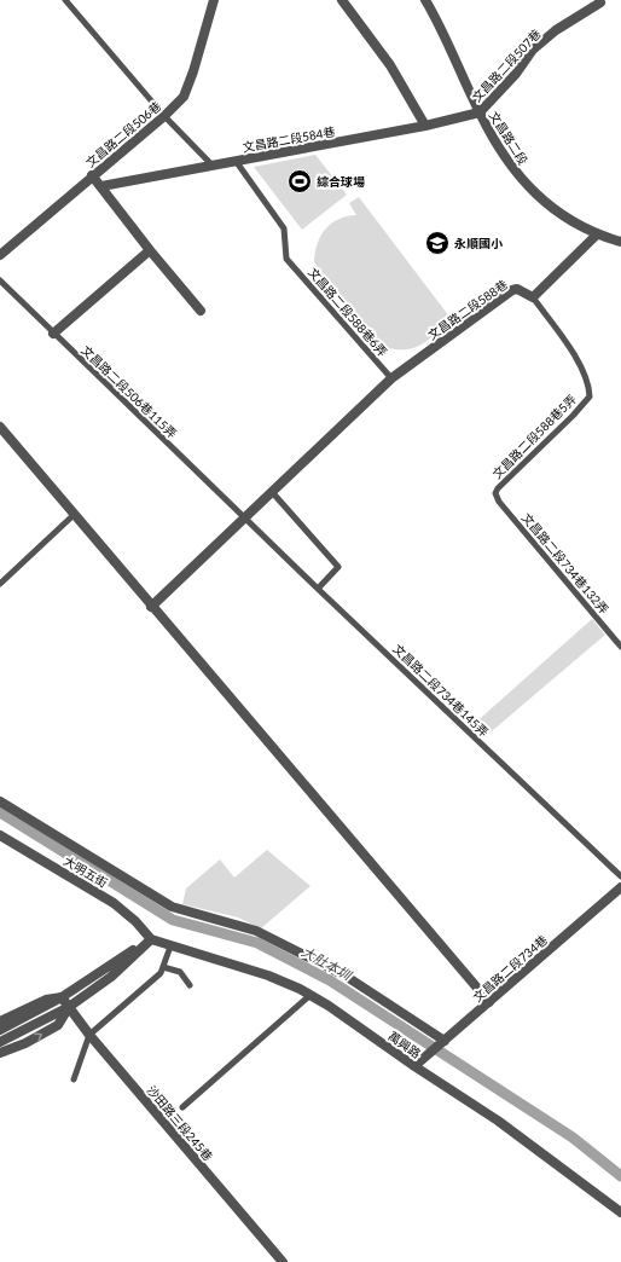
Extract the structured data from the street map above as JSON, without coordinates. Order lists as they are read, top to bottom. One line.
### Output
{"streets":{"street":["文昌路二段507巷","文昌路二段506巷","文昌路二段","文昌路二段584巷","文昌路二段588巷","大明五街","文昌路二段734巷","萬興路","沙田路三段245巷"],"lane":["文昌路二段588巷6弄","文昌路二段506巷115弄","文昌路二段588巷5弄","文昌路二段734巷132弄","文昌路二段734巷145弄"]},"crossings":[["文昌路二段507巷","文昌路二段"],["文昌路二段507巷","文昌路二段584巷"],["文昌路二段","文昌路二段584巷"],["文昌路二段584巷","文昌路二段588巷6弄"],["文昌路二段588巷","文昌路二段588巷6弄"],["文昌路二段588巷","文昌路二段588巷5弄"],["文昌路二段506巷115弄","文昌路二段734巷145弄"],["文昌路二段588巷5弄","文昌路二段734巷132弄"],["大明五街","萬興路"],["文昌路二段734巷","萬興路"]],"water":["大肚本圳"],"places":{"sports":["綜合球場"],"school or university":["永順國小"]}}
